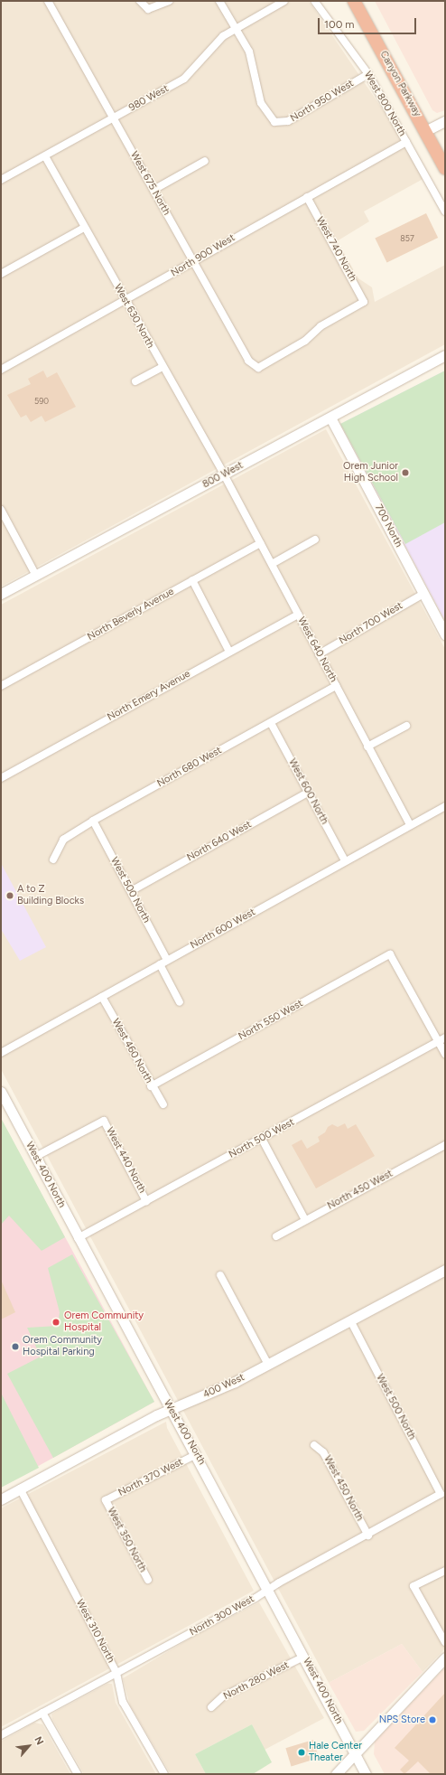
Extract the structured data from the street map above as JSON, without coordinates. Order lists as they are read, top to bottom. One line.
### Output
{"streets":{"highway":["Canyon Parkway"],"main road":["800 West","700 North","West 400 North","400 West"],"street":["980 West","North 950 West","West 800 North","West 675 North","West 740 North","North 900 West","West 630 North","North Beverly Avenue","North 700 West","West 640 North","North Emery Avenue","North 680 West","West 600 North","North 640 West","West 500 North","North 600 West","North 550 West","West 460 North","North 500 West","West 440 North","North 450 West","North 370 West","West 450 North","West 350 North","North 300 West","West 310 North","North 280 West"]},"crossings":[["980 West","North 950 West"],["980 West","West 675 North"],["980 West","West 630 North"],["North 950 West","West 800 North"],["West 800 North","North 900 West"],["West 675 North","West 740 North"],["West 675 North","North 900 West"],["West 740 North","North 900 West"],["North 900 West","West 630 North"],["West 630 North","800 West"],["West 630 North","West 640 North"],["800 West","700 North"],["800 West","West 640 North"],["700 North","North 700 West"],["North Beverly Avenue","West 640 North"],["North 700 West","West 640 North"],["West 640 North","North Emery Avenue"],["West 640 North","North 680 West"],["West 640 North","North 600 West"],["North 680 West","West 600 North"],["North 680 West","West 500 North"],["West 600 North","North 640 West"],["West 600 North","North 600 West"],["North 640 West","West 500 North"],["West 500 North","North 600 West"],["West 500 North","400 West"],["West 500 North","North 300 West"],["North 600 West","West 460 North"],["North 550 West","West 460 North"],["North 550 West","North 500 West"],["North 500 West","West 440 North"],["North 500 West","West 400 North"],["West 440 North","West 400 North"],["West 400 North","400 West"],["West 400 North","North 370 West"],["West 400 North","North 300 West"],["West 400 North","North 280 West"],["400 West","West 310 North"],["North 370 West","West 350 North"],["West 450 North","North 300 West"],["North 300 West","West 310 North"]],"places":["Orem Junior High School","A to Z Building Blocks","Orem Community Hospital","Orem Community Hospital Parking","NPS Store","Hale Center Theater"],"house_numbers":["857","590"],"scale_bar":"100 m","north":"top right"}
